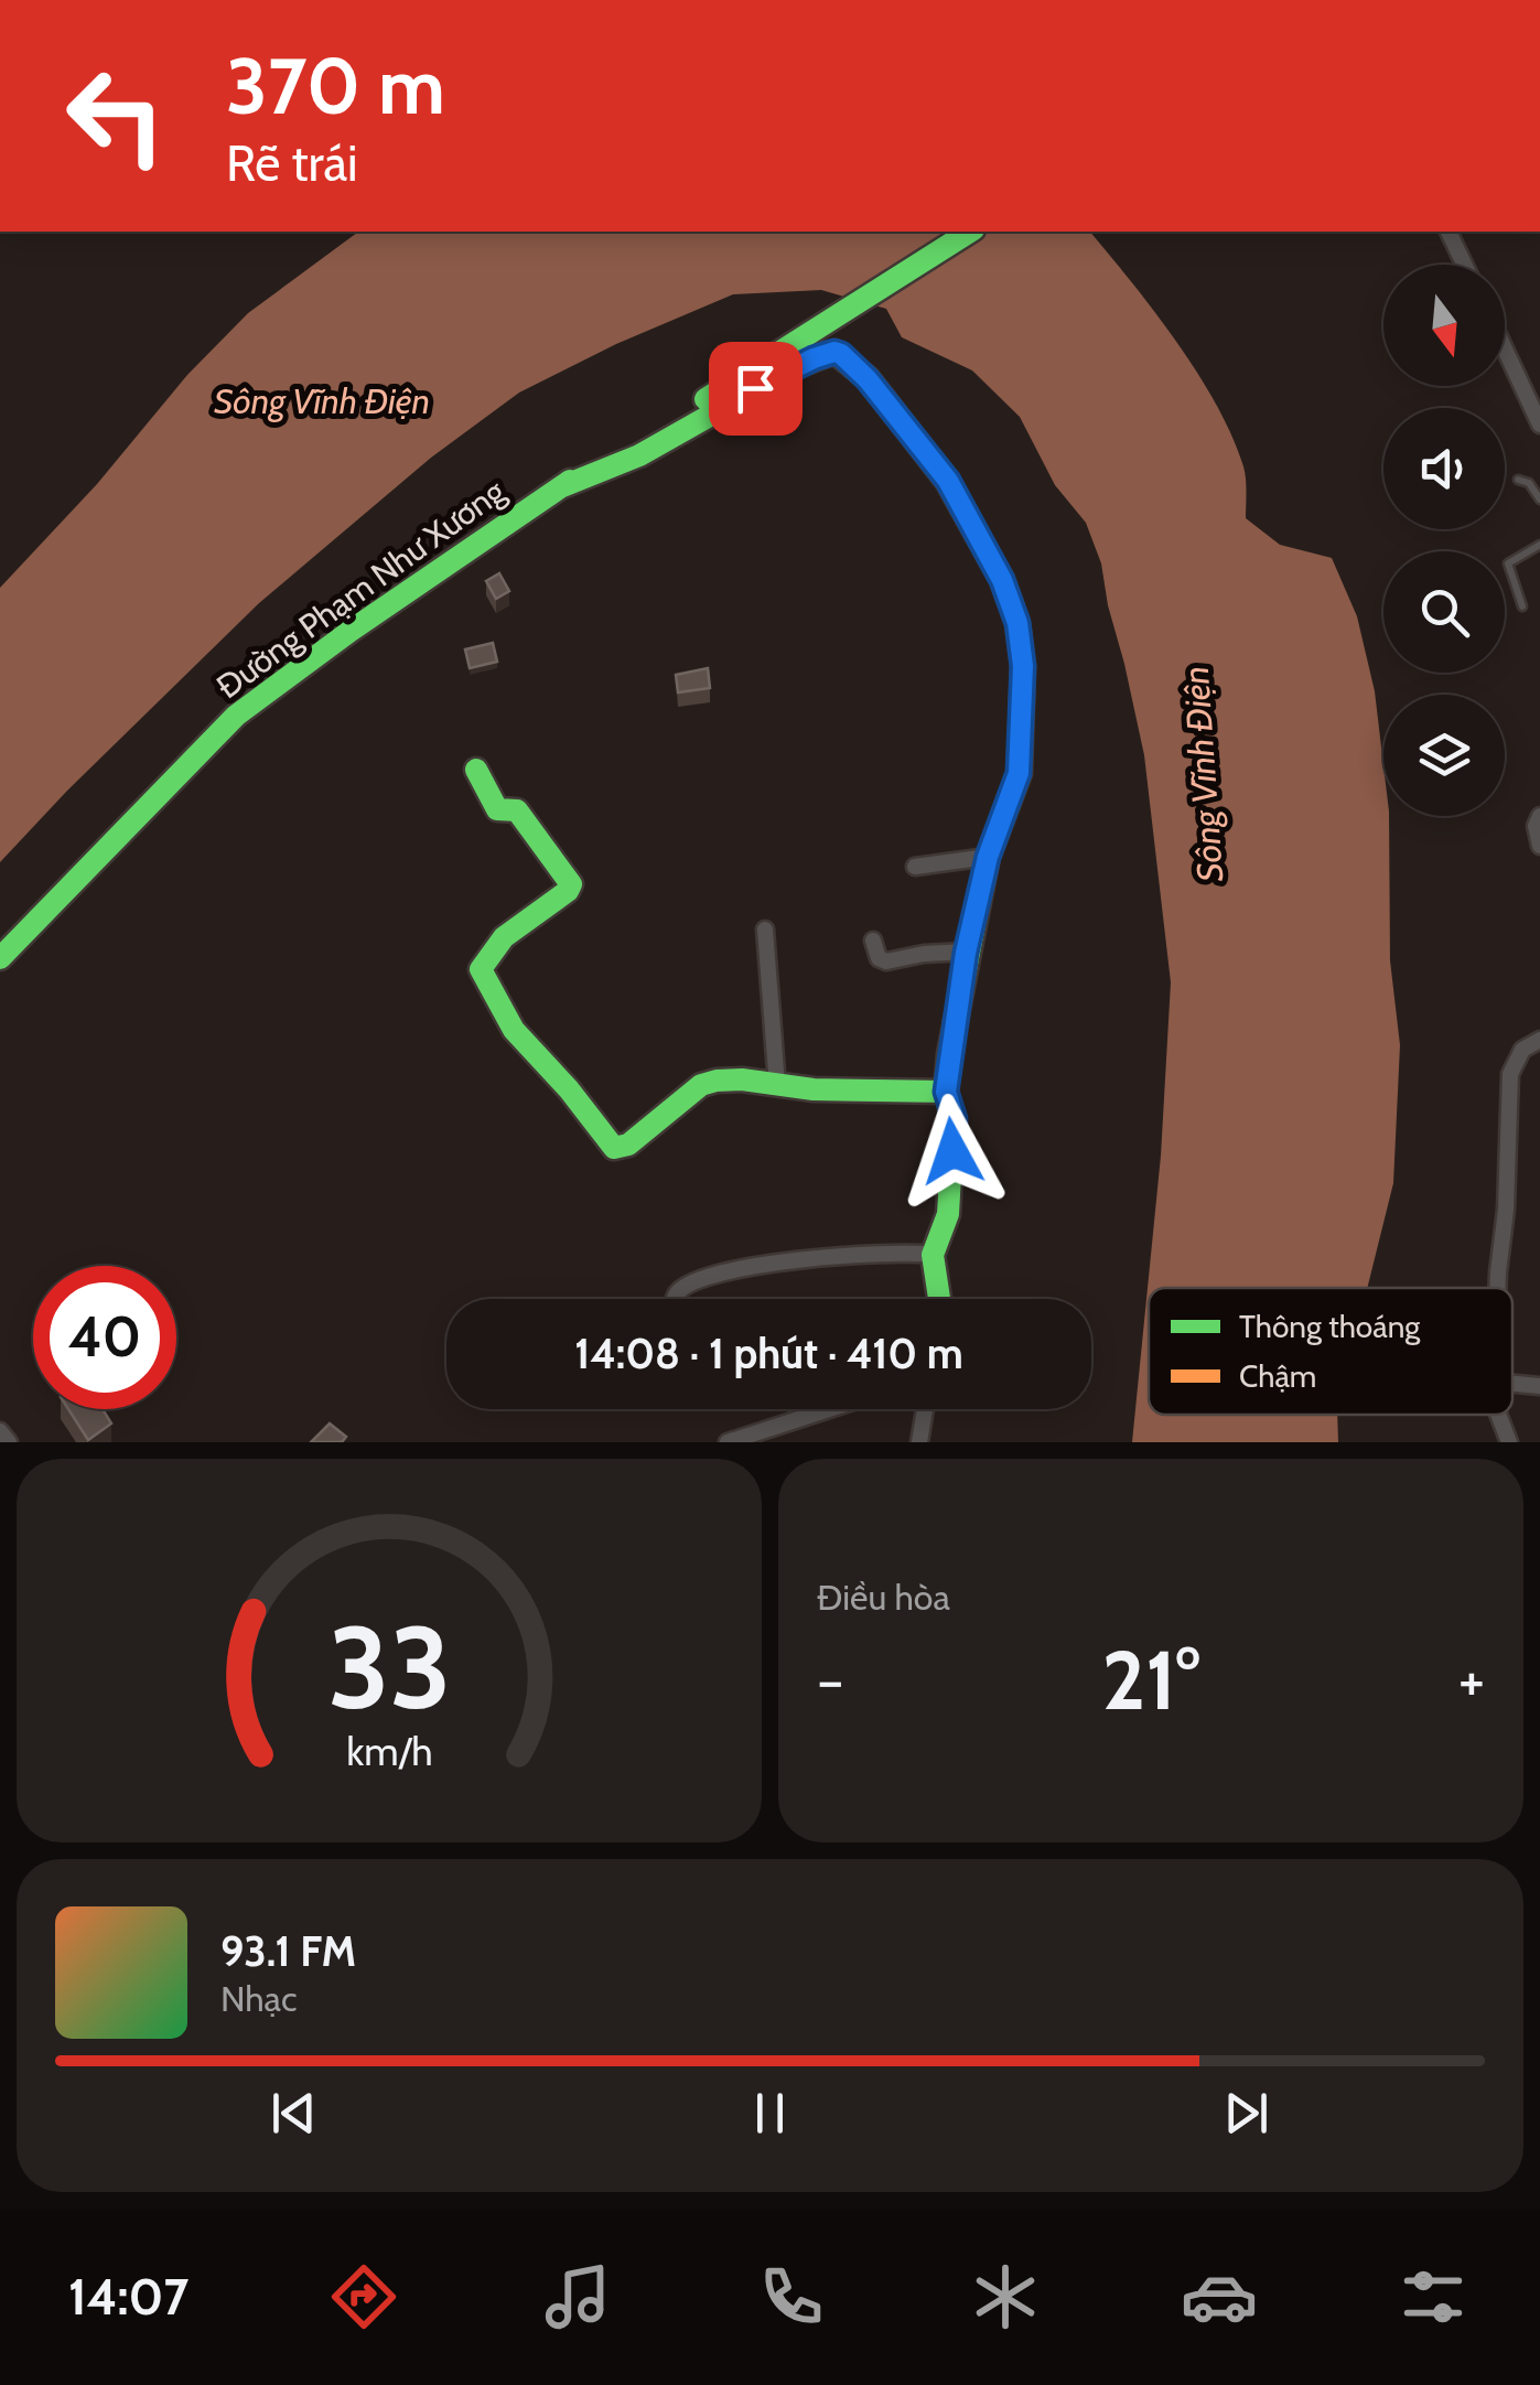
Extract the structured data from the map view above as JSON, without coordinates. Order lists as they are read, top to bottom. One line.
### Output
{"streets":{"street":["Đường Phạm Như Xương"]},"water":["Sông Vĩnh Điện"],"legend":["Thông thoáng","Chậm"],"north":"bottom","page":{"turn":["370 m","Rẽ trái"],"limit":"40","trip":"14:08 · 1 phút · 410 m","tile":"Điều hòa","heat":["−","21°","+"],"song":["93.1 FM","Nhạc"],"tabs":"14:07","gauge":["33","km/h"]}}
